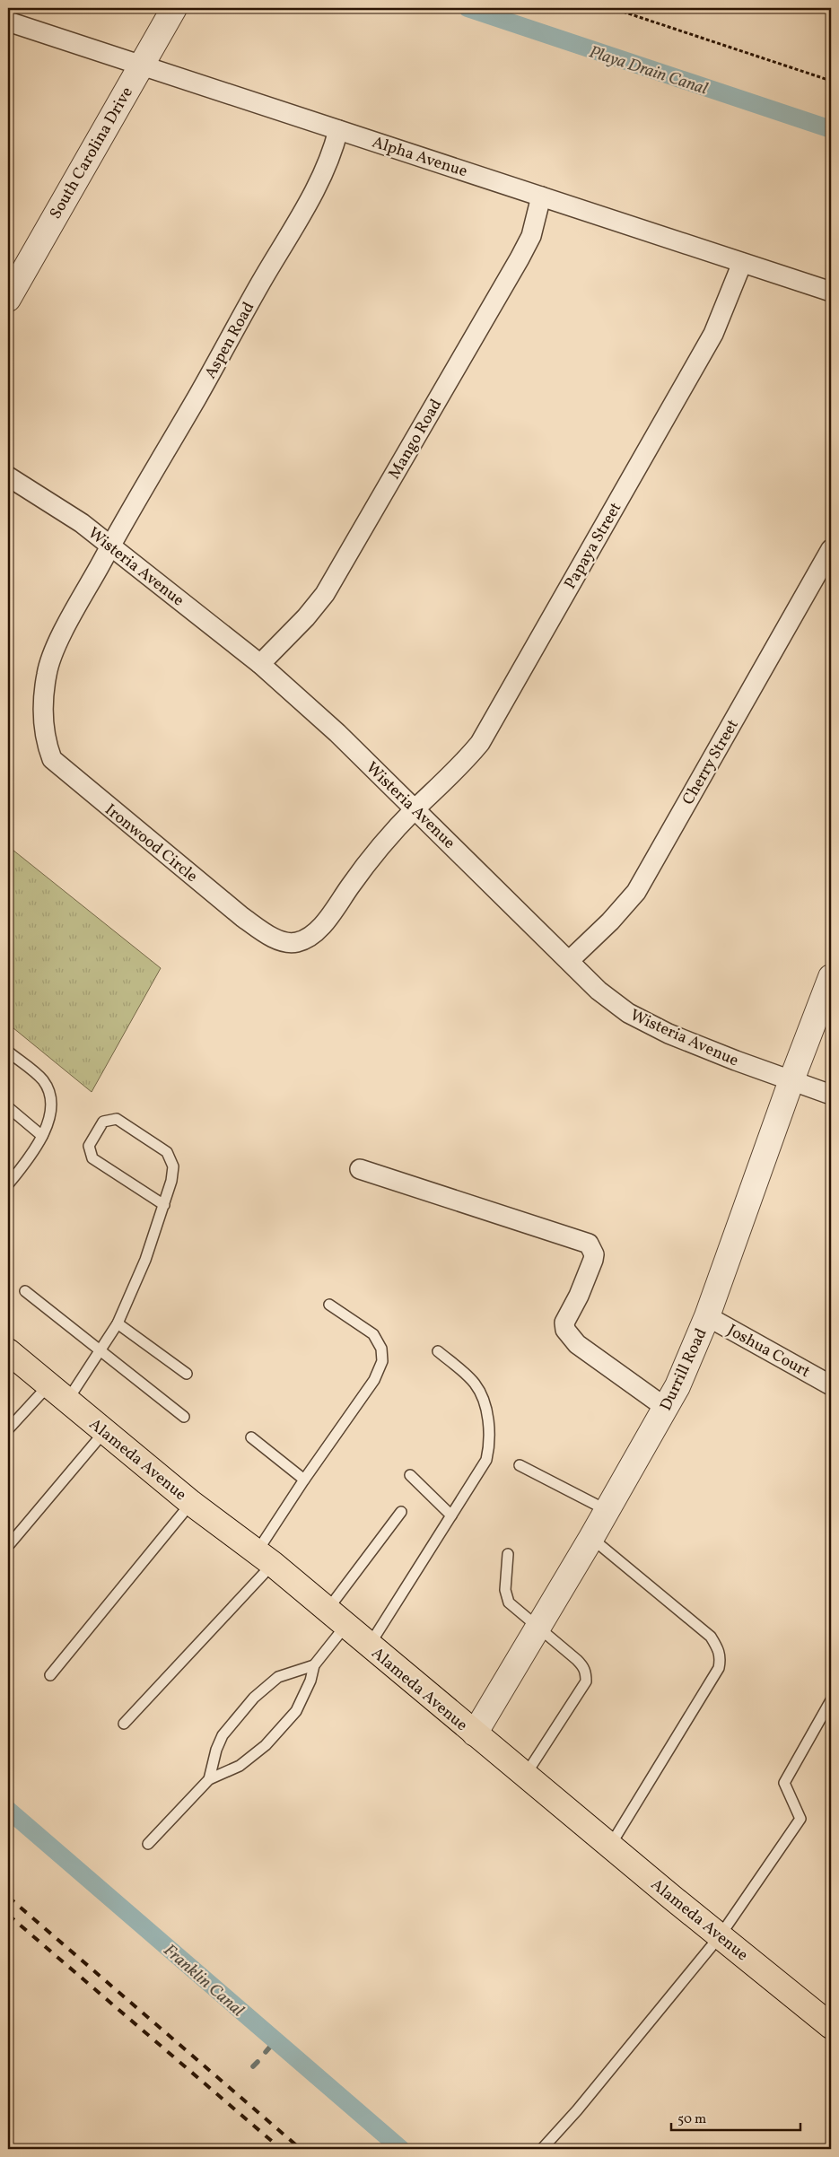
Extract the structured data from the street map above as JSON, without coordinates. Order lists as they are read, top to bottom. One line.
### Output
{"streets":{"main road":["Alameda Avenue"],"street":["South Carolina Drive","Alpha Avenue","Aspen Road","Mango Road","Papaya Street","Wisteria Avenue","Cherry Street","Ironwood Circle","Joshua Court","Durrill Road"]},"crossings":[["South Carolina Drive","Alpha Avenue"],["Alpha Avenue","Aspen Road"],["Alpha Avenue","Mango Road"],["Alpha Avenue","Papaya Street"],["Aspen Road","Wisteria Avenue"],["Aspen Road","Ironwood Circle"],["Mango Road","Wisteria Avenue"],["Papaya Street","Wisteria Avenue"],["Papaya Street","Ironwood Circle"],["Wisteria Avenue","Cherry Street"],["Wisteria Avenue","Ironwood Circle"],["Wisteria Avenue","Durrill Road"],["Joshua Court","Durrill Road"],["Durrill Road","Alameda Avenue"]],"water":["Playa Drain Canal","Franklin Canal"],"scale_bar":"50 m"}
